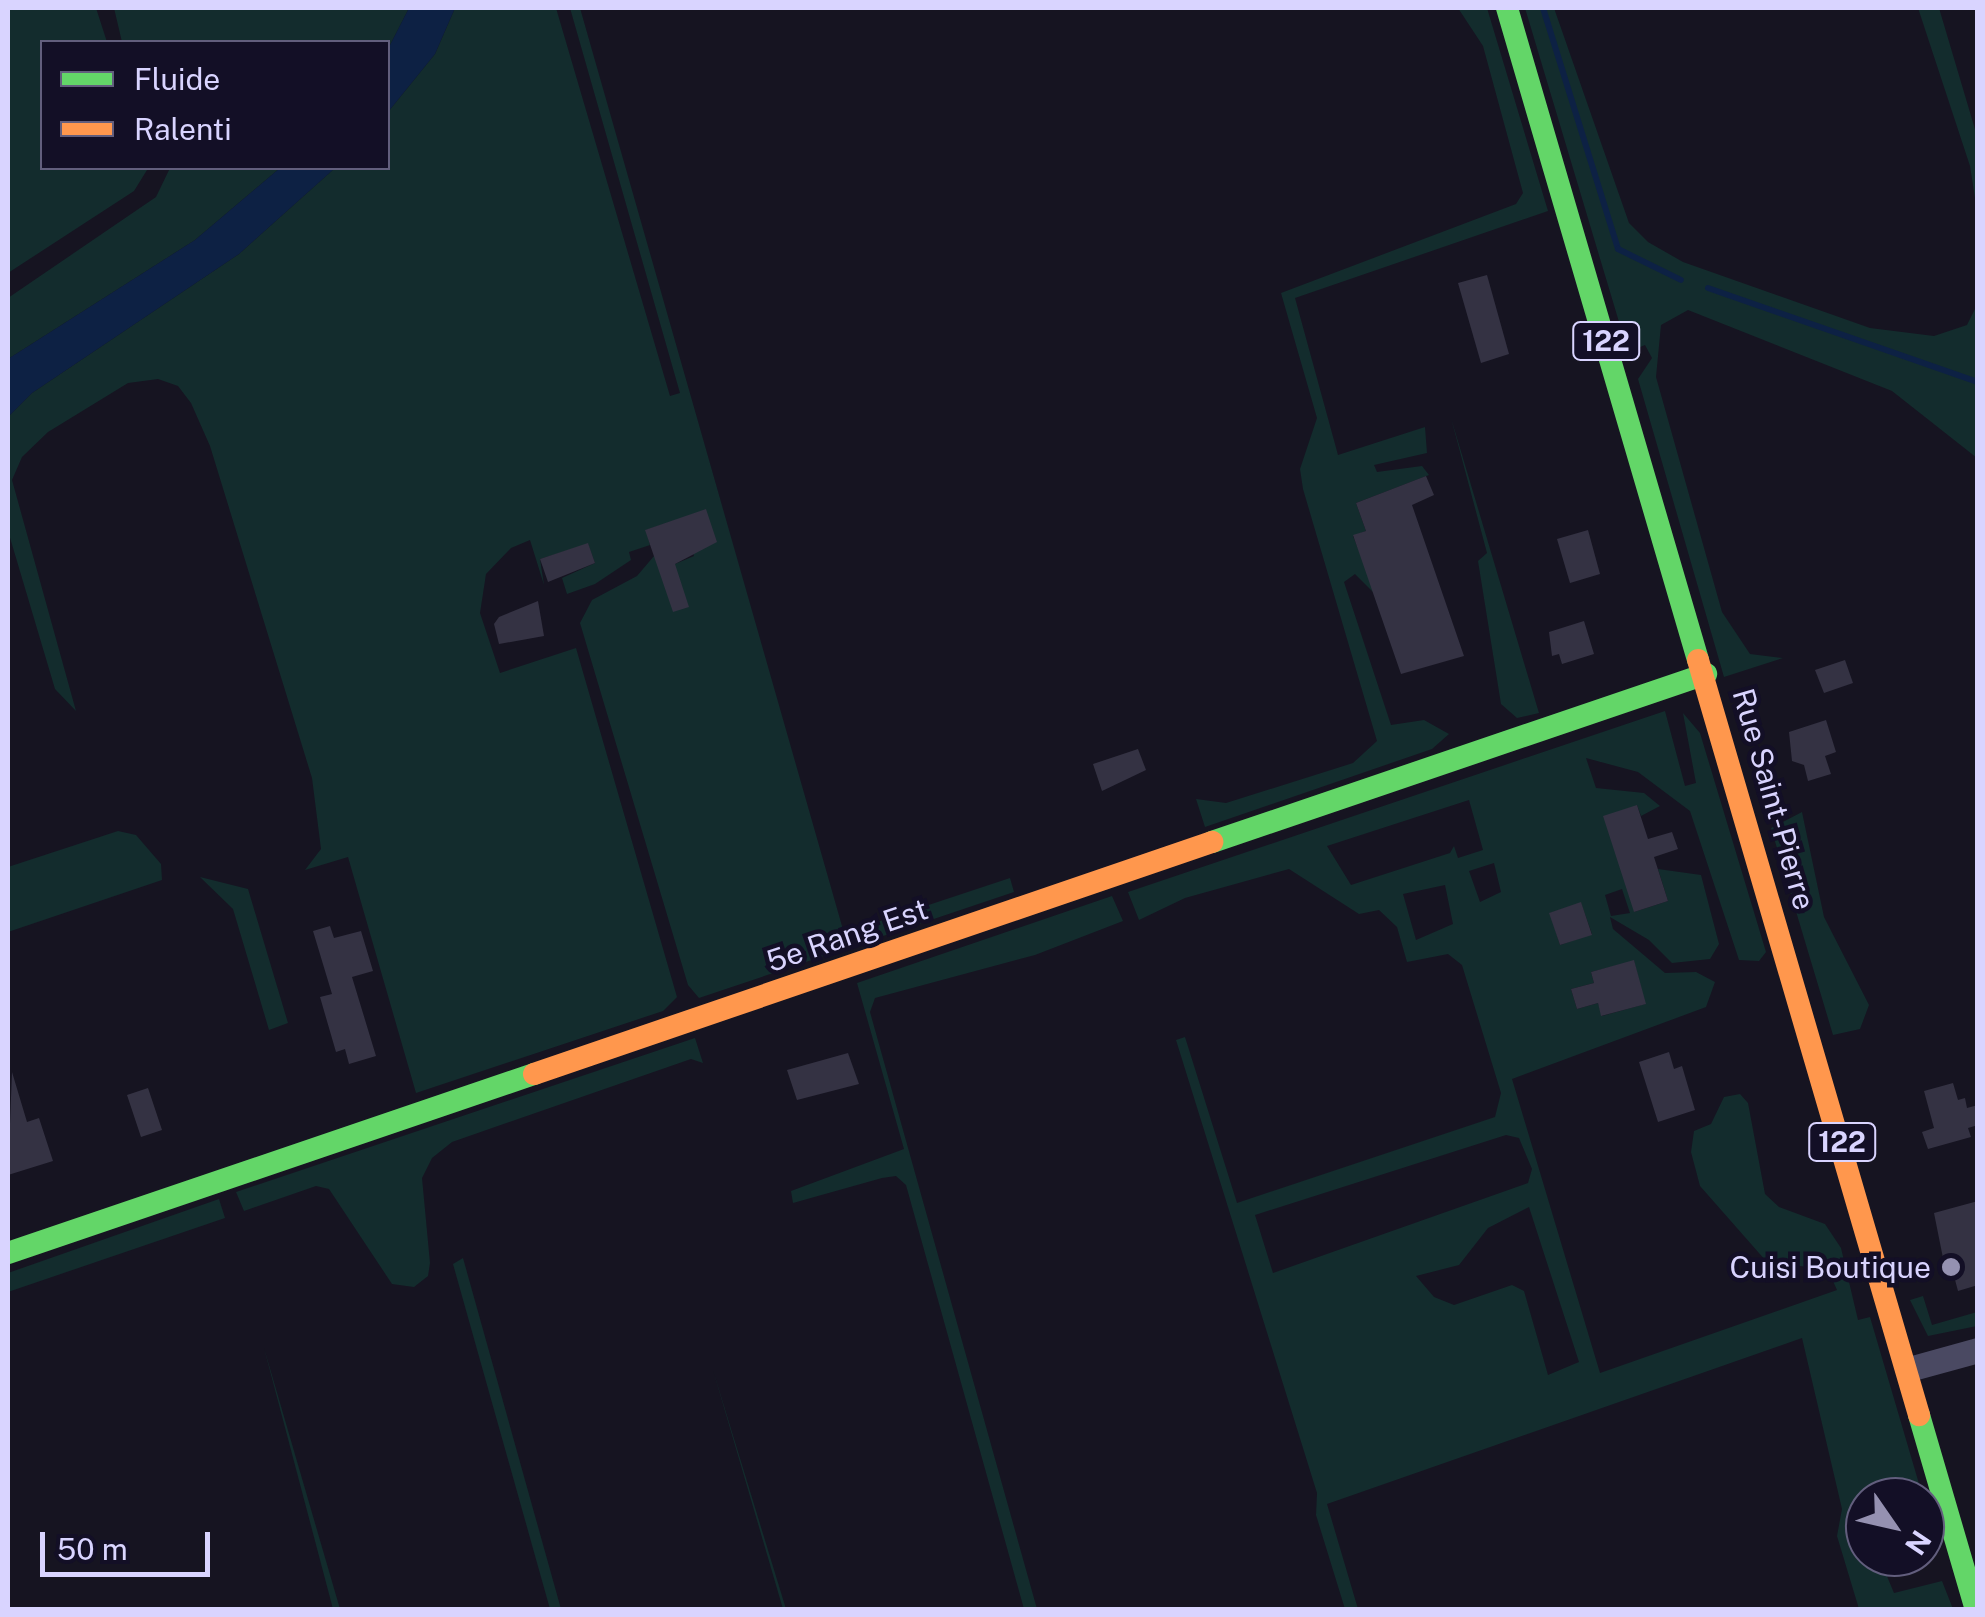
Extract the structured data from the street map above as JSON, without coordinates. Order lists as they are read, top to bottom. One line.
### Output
{"streets":{"street":["122","Rue Saint-Pierre","5e Rang Est"]},"crossings":[["Rue Saint-Pierre","5e Rang Est"]],"places":["Cuisi Boutique"],"legend":["Fluide","Ralenti"],"scale_bar":"50 m","north":"bottom right"}
